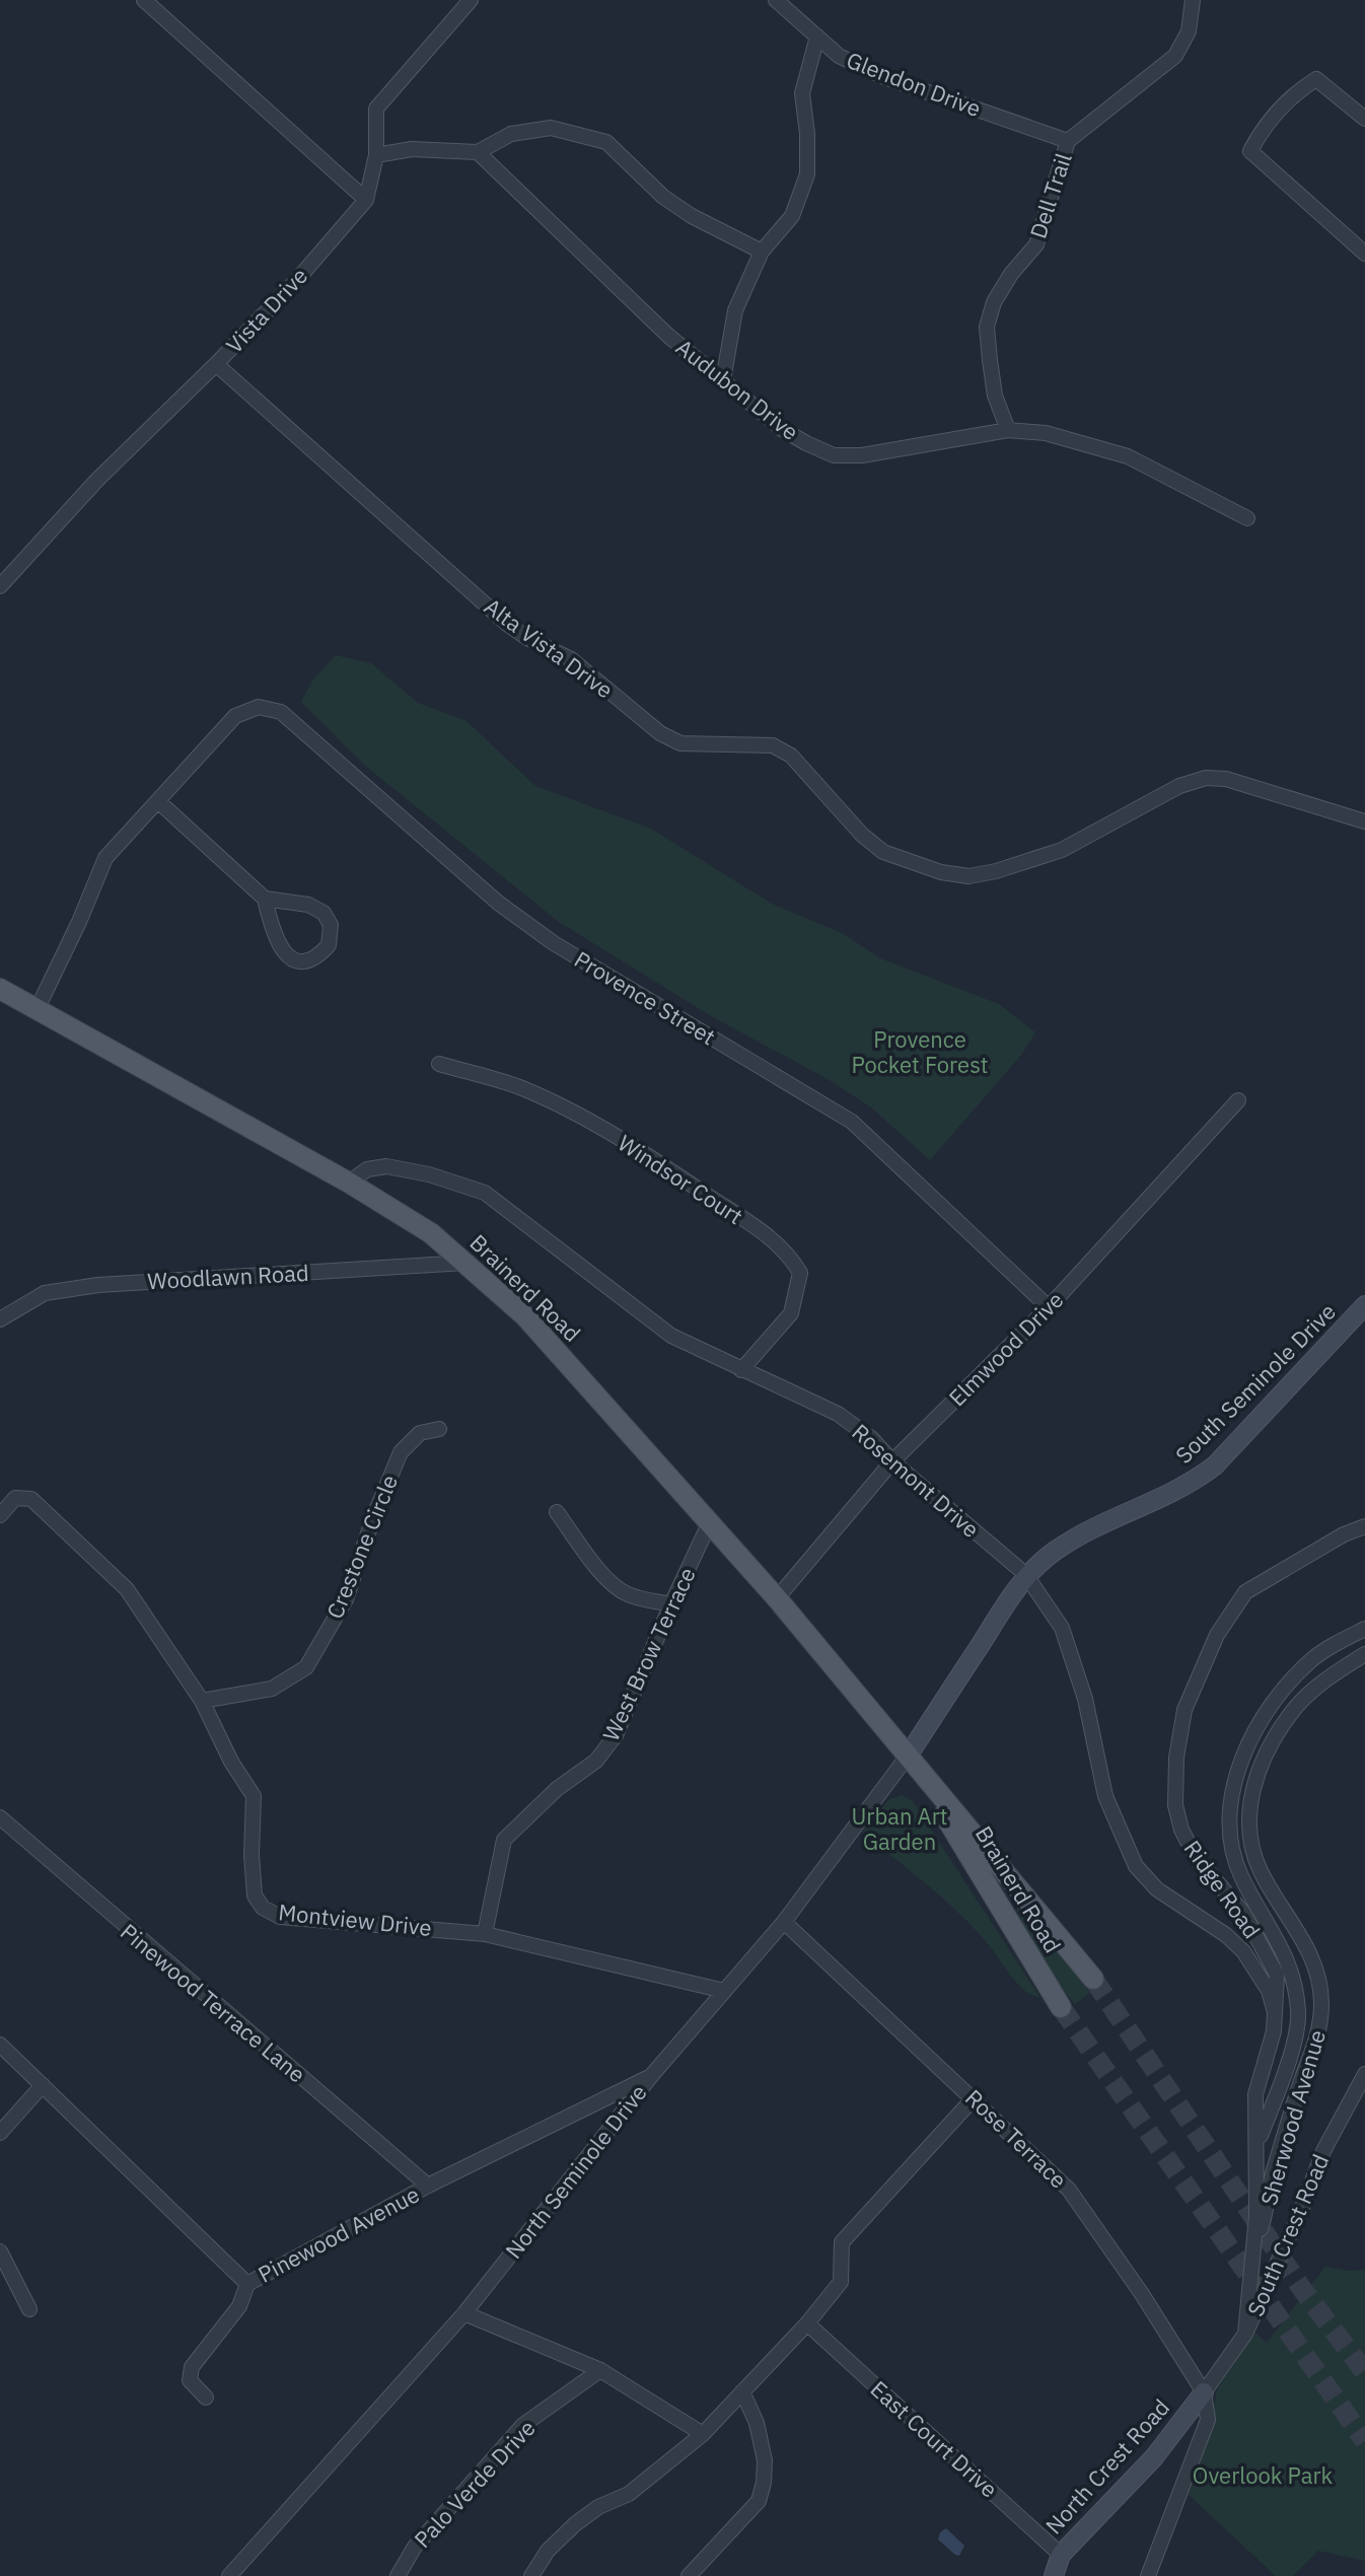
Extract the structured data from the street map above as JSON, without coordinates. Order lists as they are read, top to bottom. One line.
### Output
{"streets":{"main road":["Brainerd Road"],"street":["Glendon Drive","Dell Trail","Vista Drive","Audubon Drive","Alta Vista Drive","Provence Street","Windsor Court","Woodlawn Road","Elmwood Drive","South Seminole Drive","Rosemont Drive","Crestone Circle","West Brow Terrace","Ridge Road","Montview Drive","Pinewood Terrace Lane","Sherwood Avenue","Rose Terrace","North Seminole Drive","Pinewood Avenue","South Crest Road","East Court Drive","North Crest Road","Palo Verde Drive"]},"crossings":[["Glendon Drive","Dell Trail"],["Dell Trail","Audubon Drive"],["Vista Drive","Alta Vista Drive"],["Provence Street","Elmwood Drive"],["Windsor Court","Rosemont Drive"],["Woodlawn Road","Brainerd Road"],["Brainerd Road","Elmwood Drive"],["Brainerd Road","South Seminole Drive"],["Brainerd Road","Rosemont Drive"],["Brainerd Road","West Brow Terrace"],["Brainerd Road","North Seminole Drive"],["Elmwood Drive","Rosemont Drive"],["South Seminole Drive","Rosemont Drive"],["South Seminole Drive","North Seminole Drive"],["Rosemont Drive","Ridge Road"],["Crestone Circle","Montview Drive"],["West Brow Terrace","Montview Drive"],["Ridge Road","Sherwood Avenue"],["Ridge Road","South Crest Road"],["Montview Drive","North Seminole Drive"],["Pinewood Terrace Lane","Pinewood Avenue"],["Rose Terrace","North Seminole Drive"],["Rose Terrace","South Crest Road"],["Rose Terrace","North Crest Road"],["North Seminole Drive","Pinewood Avenue"],["South Crest Road","North Crest Road"],["East Court Drive","North Crest Road"]],"parks":["Provence Pocket Forest","Urban Art Garden","Overlook Park"]}
